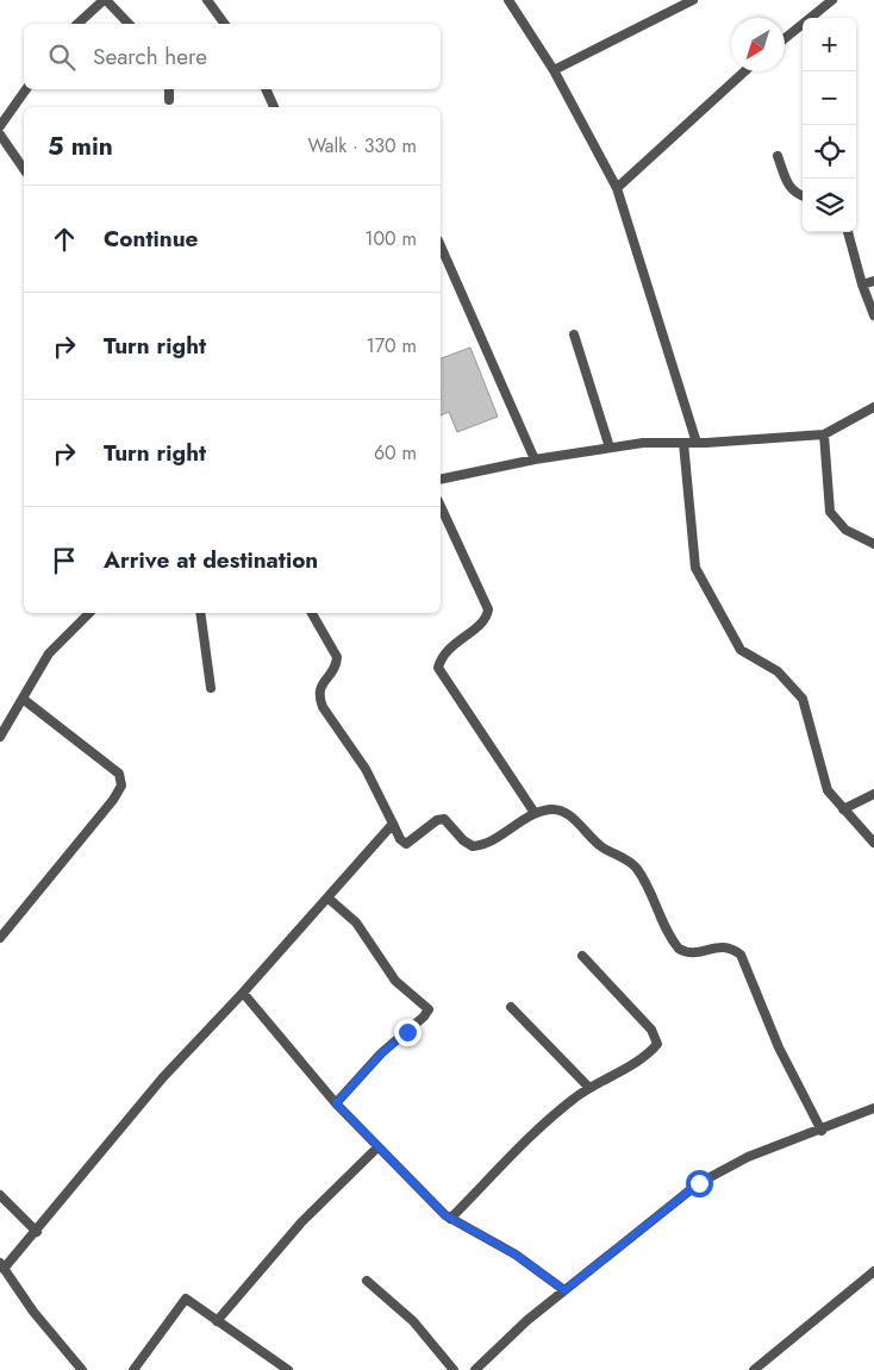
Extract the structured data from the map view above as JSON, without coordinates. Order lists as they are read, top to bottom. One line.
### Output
{"north":"bottom left","page":{"map_buttons":["+","−"],"search":"Search here","heading":["5 min","Walk · 330 m"],"list":[["Continue","100 m"],["Turn right","170 m"],["Turn right","60 m"],"Arrive at destination"]}}
